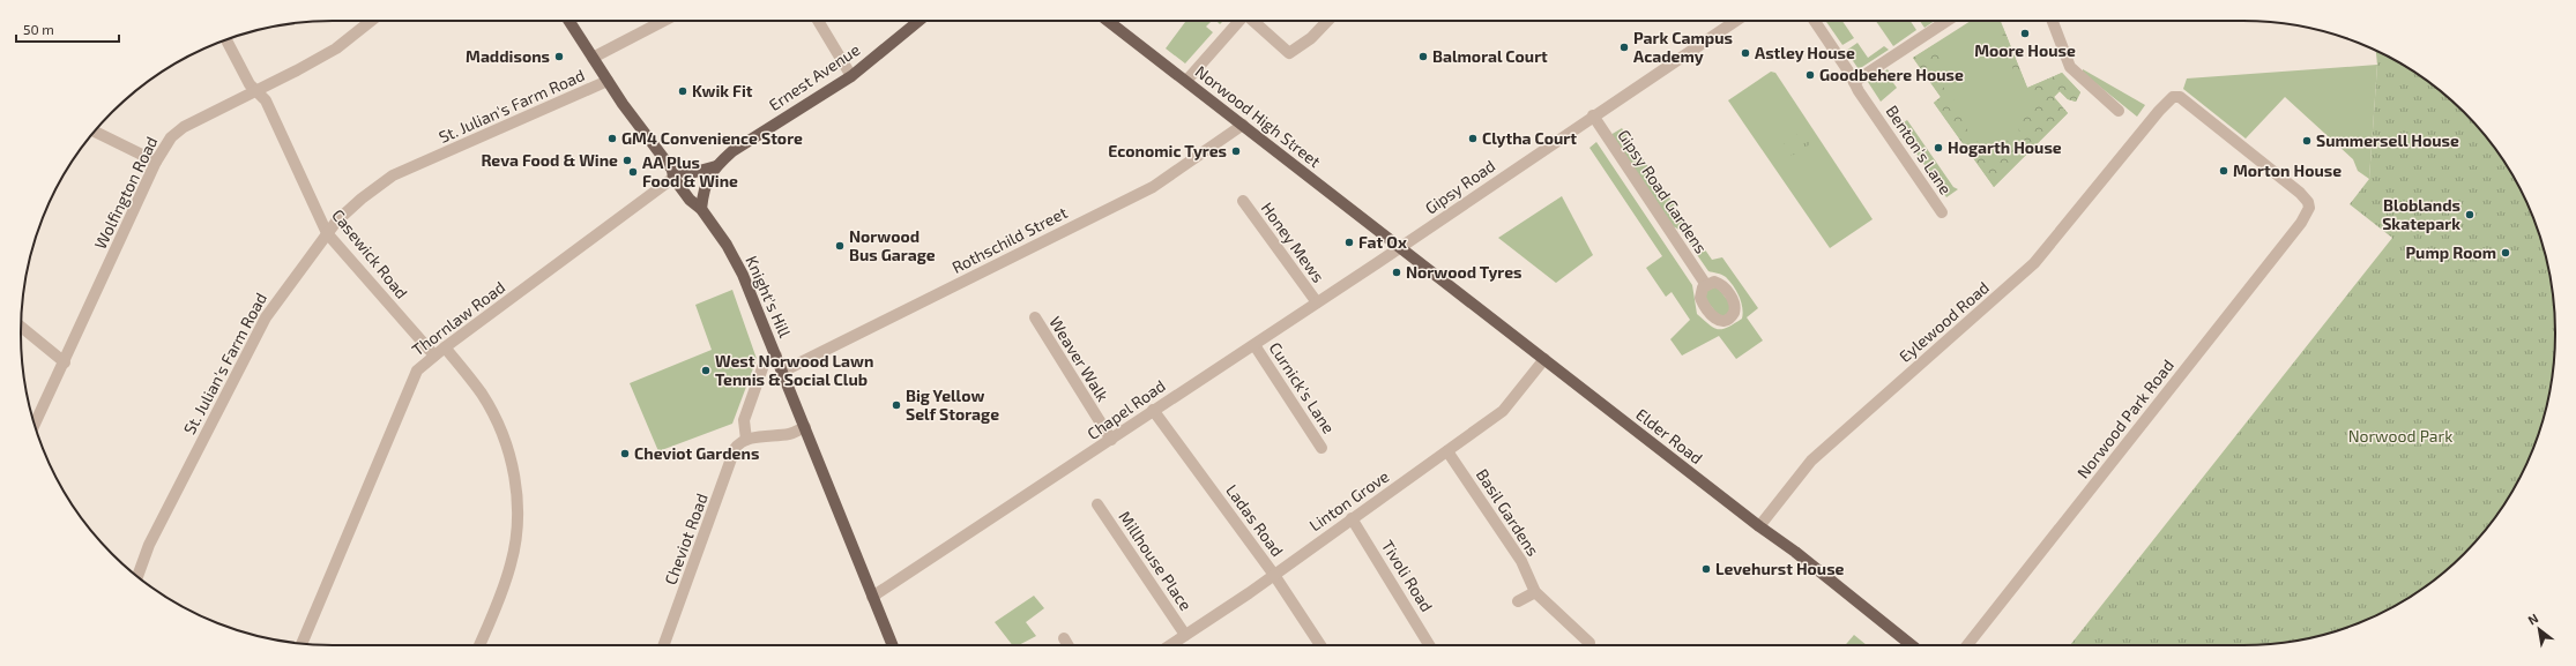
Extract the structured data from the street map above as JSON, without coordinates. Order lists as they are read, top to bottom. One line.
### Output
{"streets":{"main road":["Ernest Avenue","Norwood High Street","Knight's Hill","Elder Road"],"street":["St. Julian's Farm Road","Benton's Lane","Gipsy Road","Gipsy Road Gardens","Wolfington Road","Rothschild Street","Honey Mews","Casewick Road","Thornlaw Road","Eylewood Road","Weaver Walk","Curnick's Lane","Chapel Road","Norwood Park Road","Linton Grove","Basil Gardens","Ladas Road","Cheviot Road","Millhouse Place","Tivoli Road"]},"crossings":[["Ernest Avenue","Knight's Hill"],["Ernest Avenue","Thornlaw Road"],["St. Julian's Farm Road","Casewick Road"],["St. Julian's Farm Road","Knight's Hill"],["Norwood High Street","Gipsy Road"],["Norwood High Street","Rothschild Street"],["Norwood High Street","Chapel Road"],["Norwood High Street","Elder Road"],["Gipsy Road","Gipsy Road Gardens"],["Gipsy Road","Chapel Road"],["Gipsy Road","Elder Road"],["Wolfington Road","Casewick Road"],["Rothschild Street","Knight's Hill"],["Honey Mews","Chapel Road"],["Casewick Road","Thornlaw Road"],["Knight's Hill","Thornlaw Road"],["Knight's Hill","Chapel Road"],["Eylewood Road","Norwood Park Road"],["Eylewood Road","Elder Road"],["Weaver Walk","Chapel Road"],["Curnick's Lane","Chapel Road"],["Chapel Road","Elder Road"],["Chapel Road","Ladas Road"],["Elder Road","Linton Grove"],["Linton Grove","Basil Gardens"],["Linton Grove","Ladas Road"],["Linton Grove","Millhouse Place"],["Linton Grove","Tivoli Road"]],"parks":["Norwood Park"],"places":["Moore House","Park Campus Academy","Astley House","Maddisons","Balmoral Court","Goodbehere House","Kwik Fit","GM4 Convenience Store","Clytha Court","Summersell House","Hogarth House","Economic Tyres","Reva Food & Wine","Morton House","AA Plus Food & Wine","Bloblands Skatepark","Fat Ox","Norwood Bus Garage","Pump Room","Norwood Tyres","West Norwood Lawn Tennis & Social Club","Big Yellow Self Storage","Cheviot Gardens","Levehurst House"],"scale_bar":"50 m","north":"top left"}
